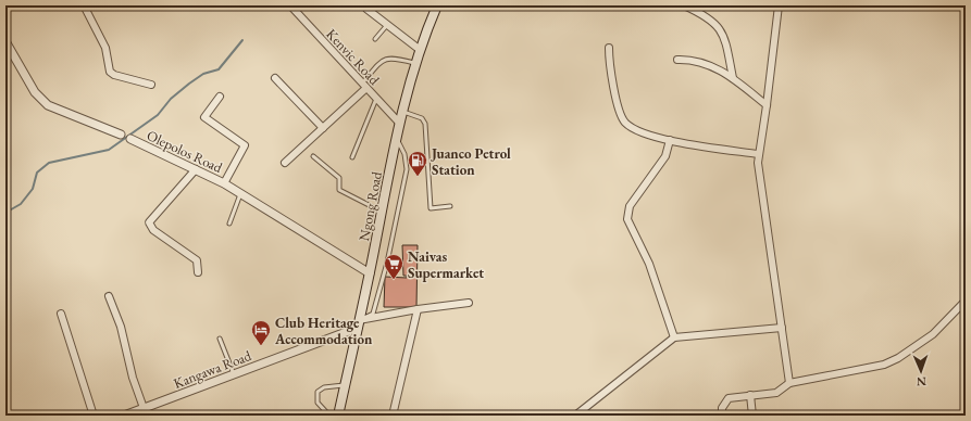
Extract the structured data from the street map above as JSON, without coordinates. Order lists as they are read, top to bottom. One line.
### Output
{"streets":{"main road":["Ngong Road"],"street":["Kenvic Road","Olepolos Road","Kangawa Road"]},"crossings":[["Kenvic Road","Ngong Road"],["Olepolos Road","Ngong Road"],["Ngong Road","Kangawa Road"]],"places":{"fuel station":["Juanco Petrol Station"],"supermarket":["Naivas Supermarket"],"hotel":["Club Heritage Accommodation"]},"north":"bottom"}
